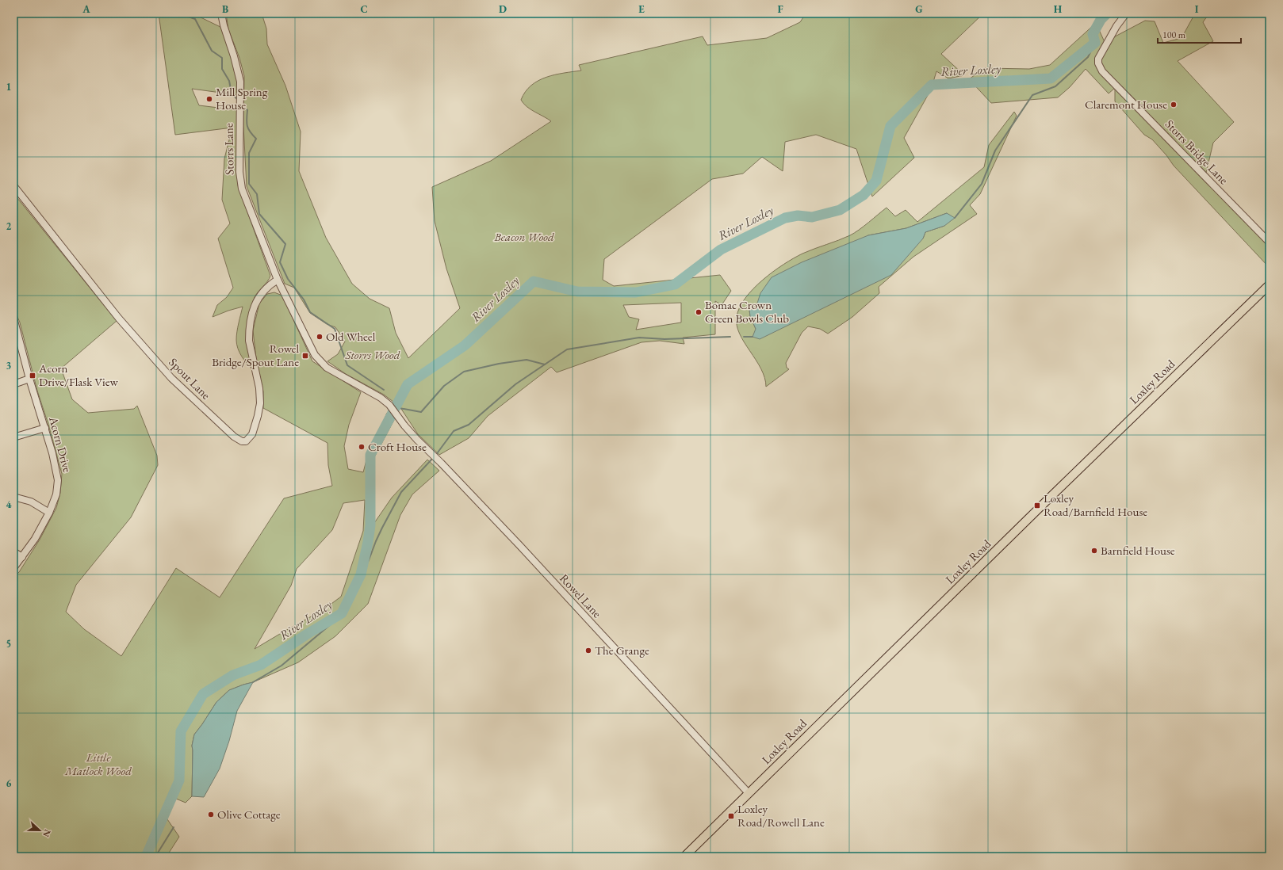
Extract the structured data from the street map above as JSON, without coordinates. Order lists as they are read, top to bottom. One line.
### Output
{"streets":{"main road":["Loxley Road"],"street":["Storrs Lane","Storrs Bridge Lane","Spout Lane","Acorn Drive","Rowel Lane"]},"crossings":[["Storrs Lane","Spout Lane"],["Storrs Lane","Rowel Lane"],["Spout Lane","Rowel Lane"],["Loxley Road","Rowel Lane"]],"water":["River Loxley"],"parks":["Beacon Wood","Storrs Wood","Little Matlock Wood"],"places":{"other":["Mill Spring House","Claremont House","Bomac Crown Green Bowls Club","Old Wheel","Croft House","Barnfield House","The Grange","Olive Cottage"],"transit":["Rowel Bridge/Spout Lane","Acorn Drive/Flask View","Loxley Road/Barnfield House","Loxley Road/Rowell Lane"]},"scale_bar":"100 m","north":"right","grid":{"columns":["A","B","C","D","E","F","G","H","I"],"rows":["1","2","3","4","5","6"]}}
